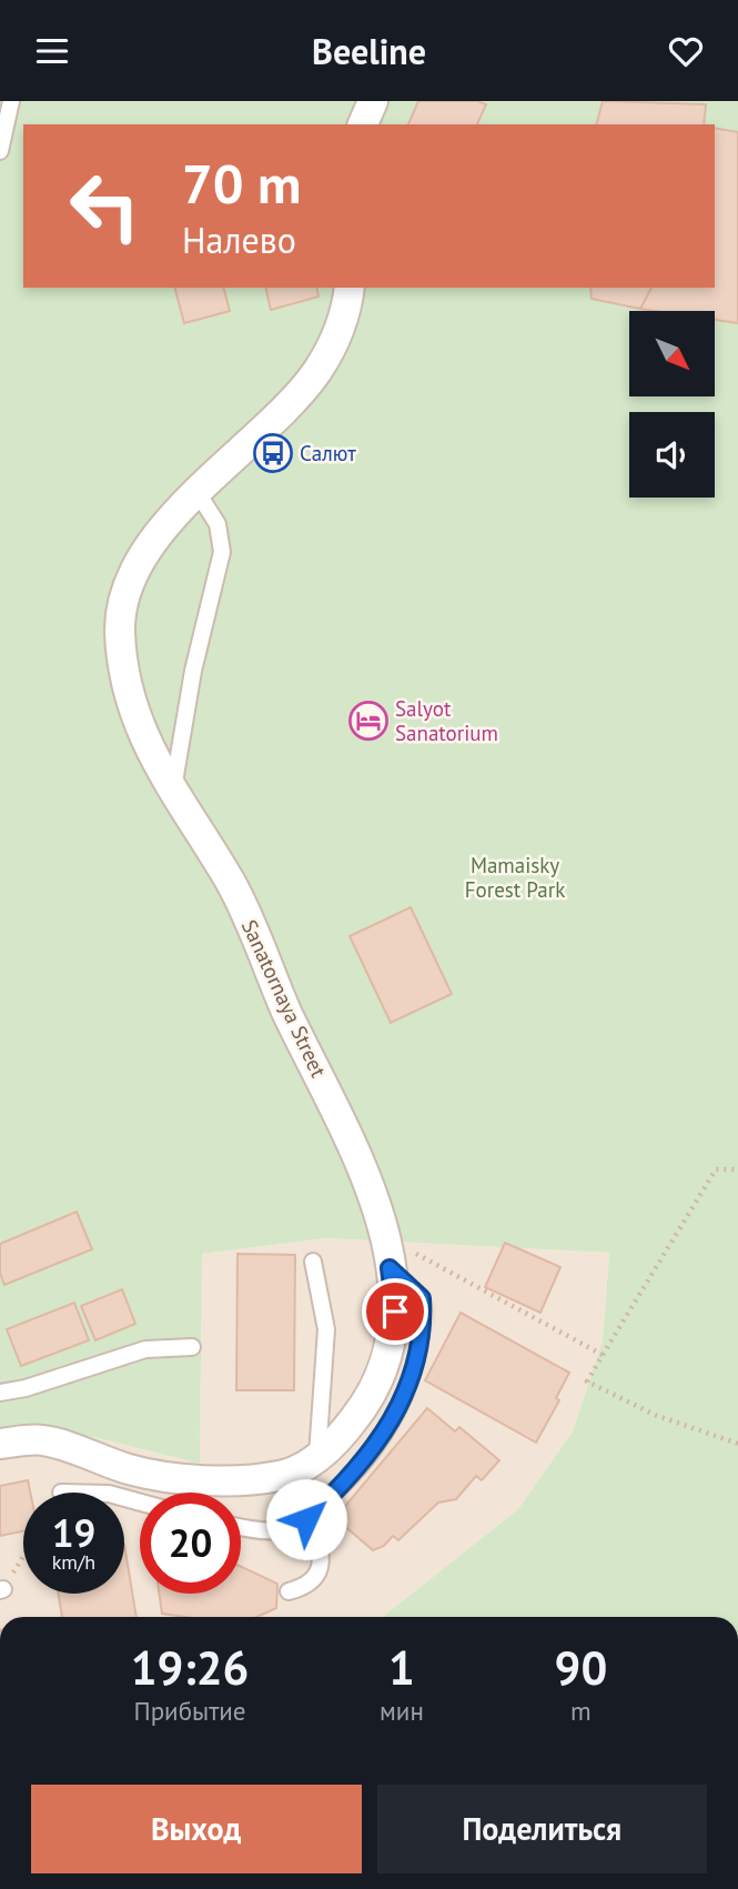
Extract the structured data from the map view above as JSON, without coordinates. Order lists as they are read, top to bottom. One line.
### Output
{"streets":{"street":["Sanatornaya Street"]},"parks":["Mamaisky Forest Park"],"places":{"bus stop":["Салют"],"hotel":["Salyot Sanatorium"]},"north":"bottom right","page":{"header":"Beeline","turn":["70 m","Налево"],"speed":"19 km/h","limit":"20","eta":["19:26","Прибытие","1","мин","90","m"],"buttons":["Выход","Поделиться"]}}
